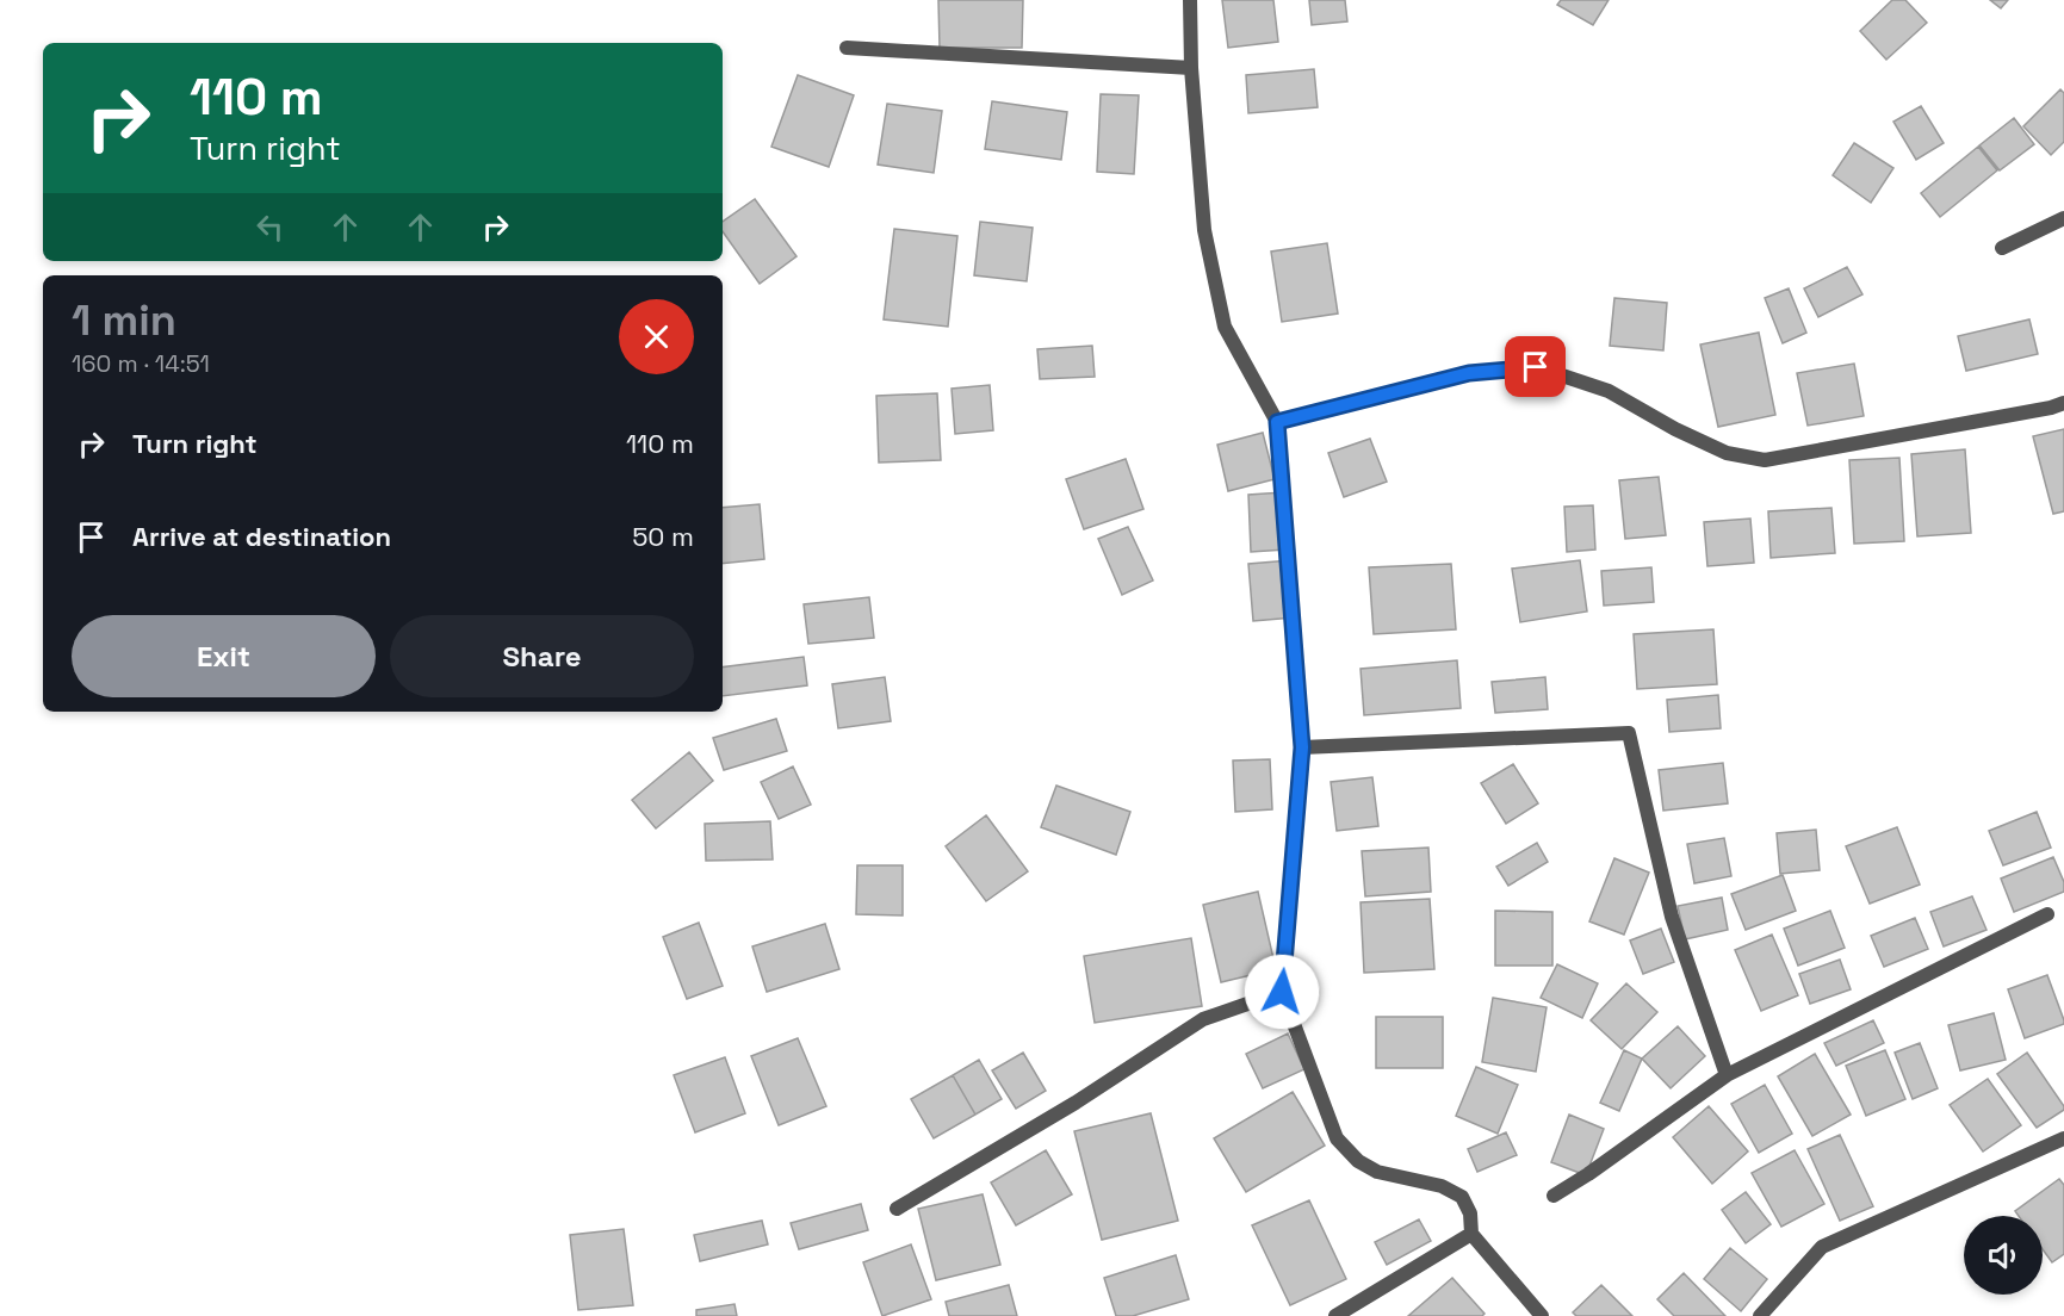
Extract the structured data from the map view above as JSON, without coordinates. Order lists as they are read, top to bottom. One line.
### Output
{"page":{"turn":["110 m","Turn right"],"heading":["1 min","160 m · 14:51"],"list":[{"name":"Turn right","value":"110 m"},{"name":"Arrive at destination","value":"50 m"}],"buttons":["Exit","Share"]}}
